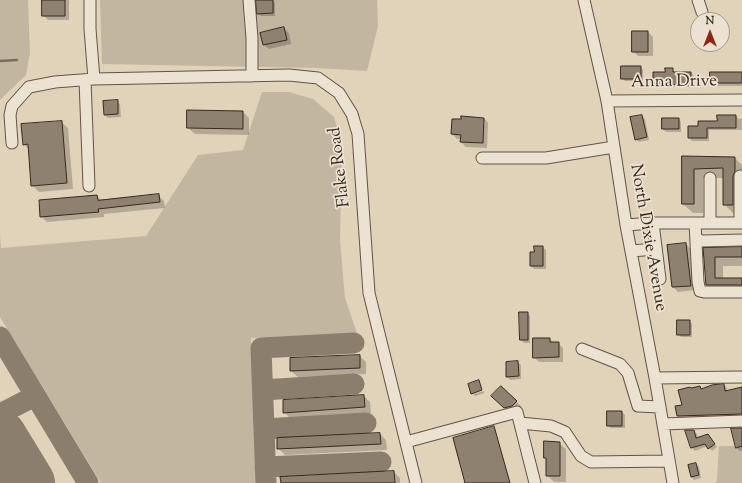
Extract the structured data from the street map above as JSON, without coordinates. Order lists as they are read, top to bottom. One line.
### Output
{"streets":{"street":["Anna Drive","Flake Road","North Dixie Avenue"]},"crossings":[["Anna Drive","North Dixie Avenue"]],"north":"top"}
